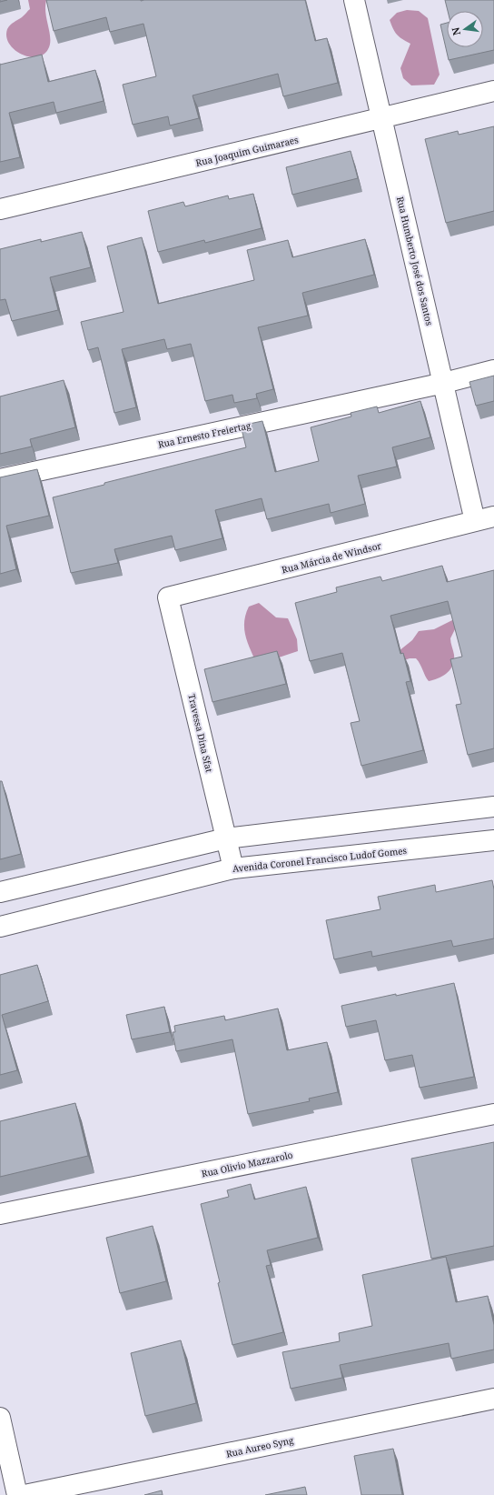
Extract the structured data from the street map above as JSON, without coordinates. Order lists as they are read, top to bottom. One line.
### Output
{"streets":{"street":["Rua Joaquim Guimaraes","Rua Humberto José dos Santos","Rua Ernesto Freiertag","Rua Márcia de Windsor","Travessa Dina Sfat","Avenida Coronel Francisco Ludof Gomes","Rua Olivio Mazzarolo","Rua Aureo Syng"]},"crossings":[["Rua Joaquim Guimaraes","Rua Humberto José dos Santos"],["Rua Humberto José dos Santos","Rua Ernesto Freiertag"],["Rua Humberto José dos Santos","Rua Márcia de Windsor"],["Rua Márcia de Windsor","Travessa Dina Sfat"],["Travessa Dina Sfat","Avenida Coronel Francisco Ludof Gomes"]],"north":"left"}
